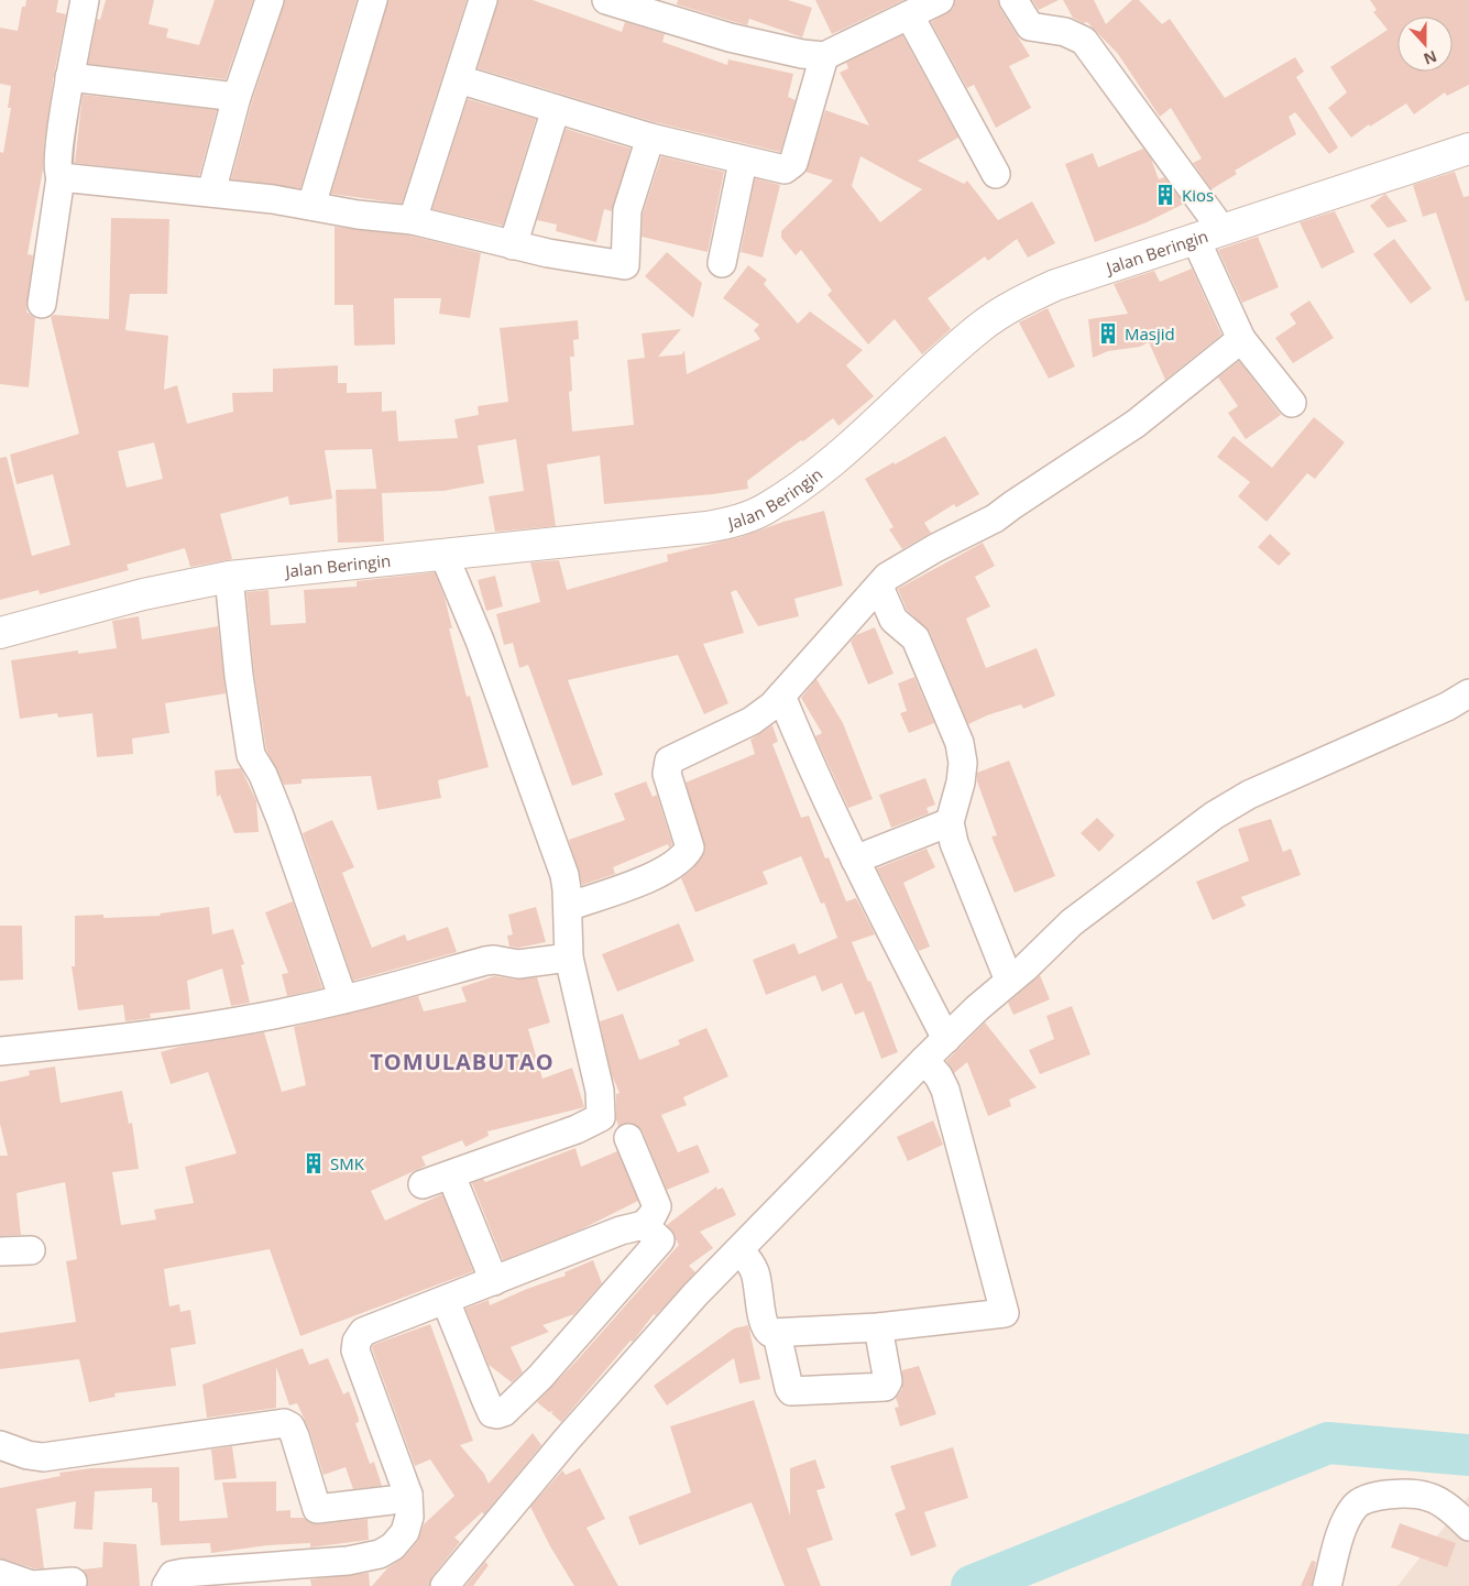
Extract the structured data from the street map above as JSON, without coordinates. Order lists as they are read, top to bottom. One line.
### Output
{"streets":{"street":["Jalan Beringin"]},"districts":["TOMULABUTAO"],"places":{"building":["Kios","Masjid","SMK"]},"north":"bottom"}
